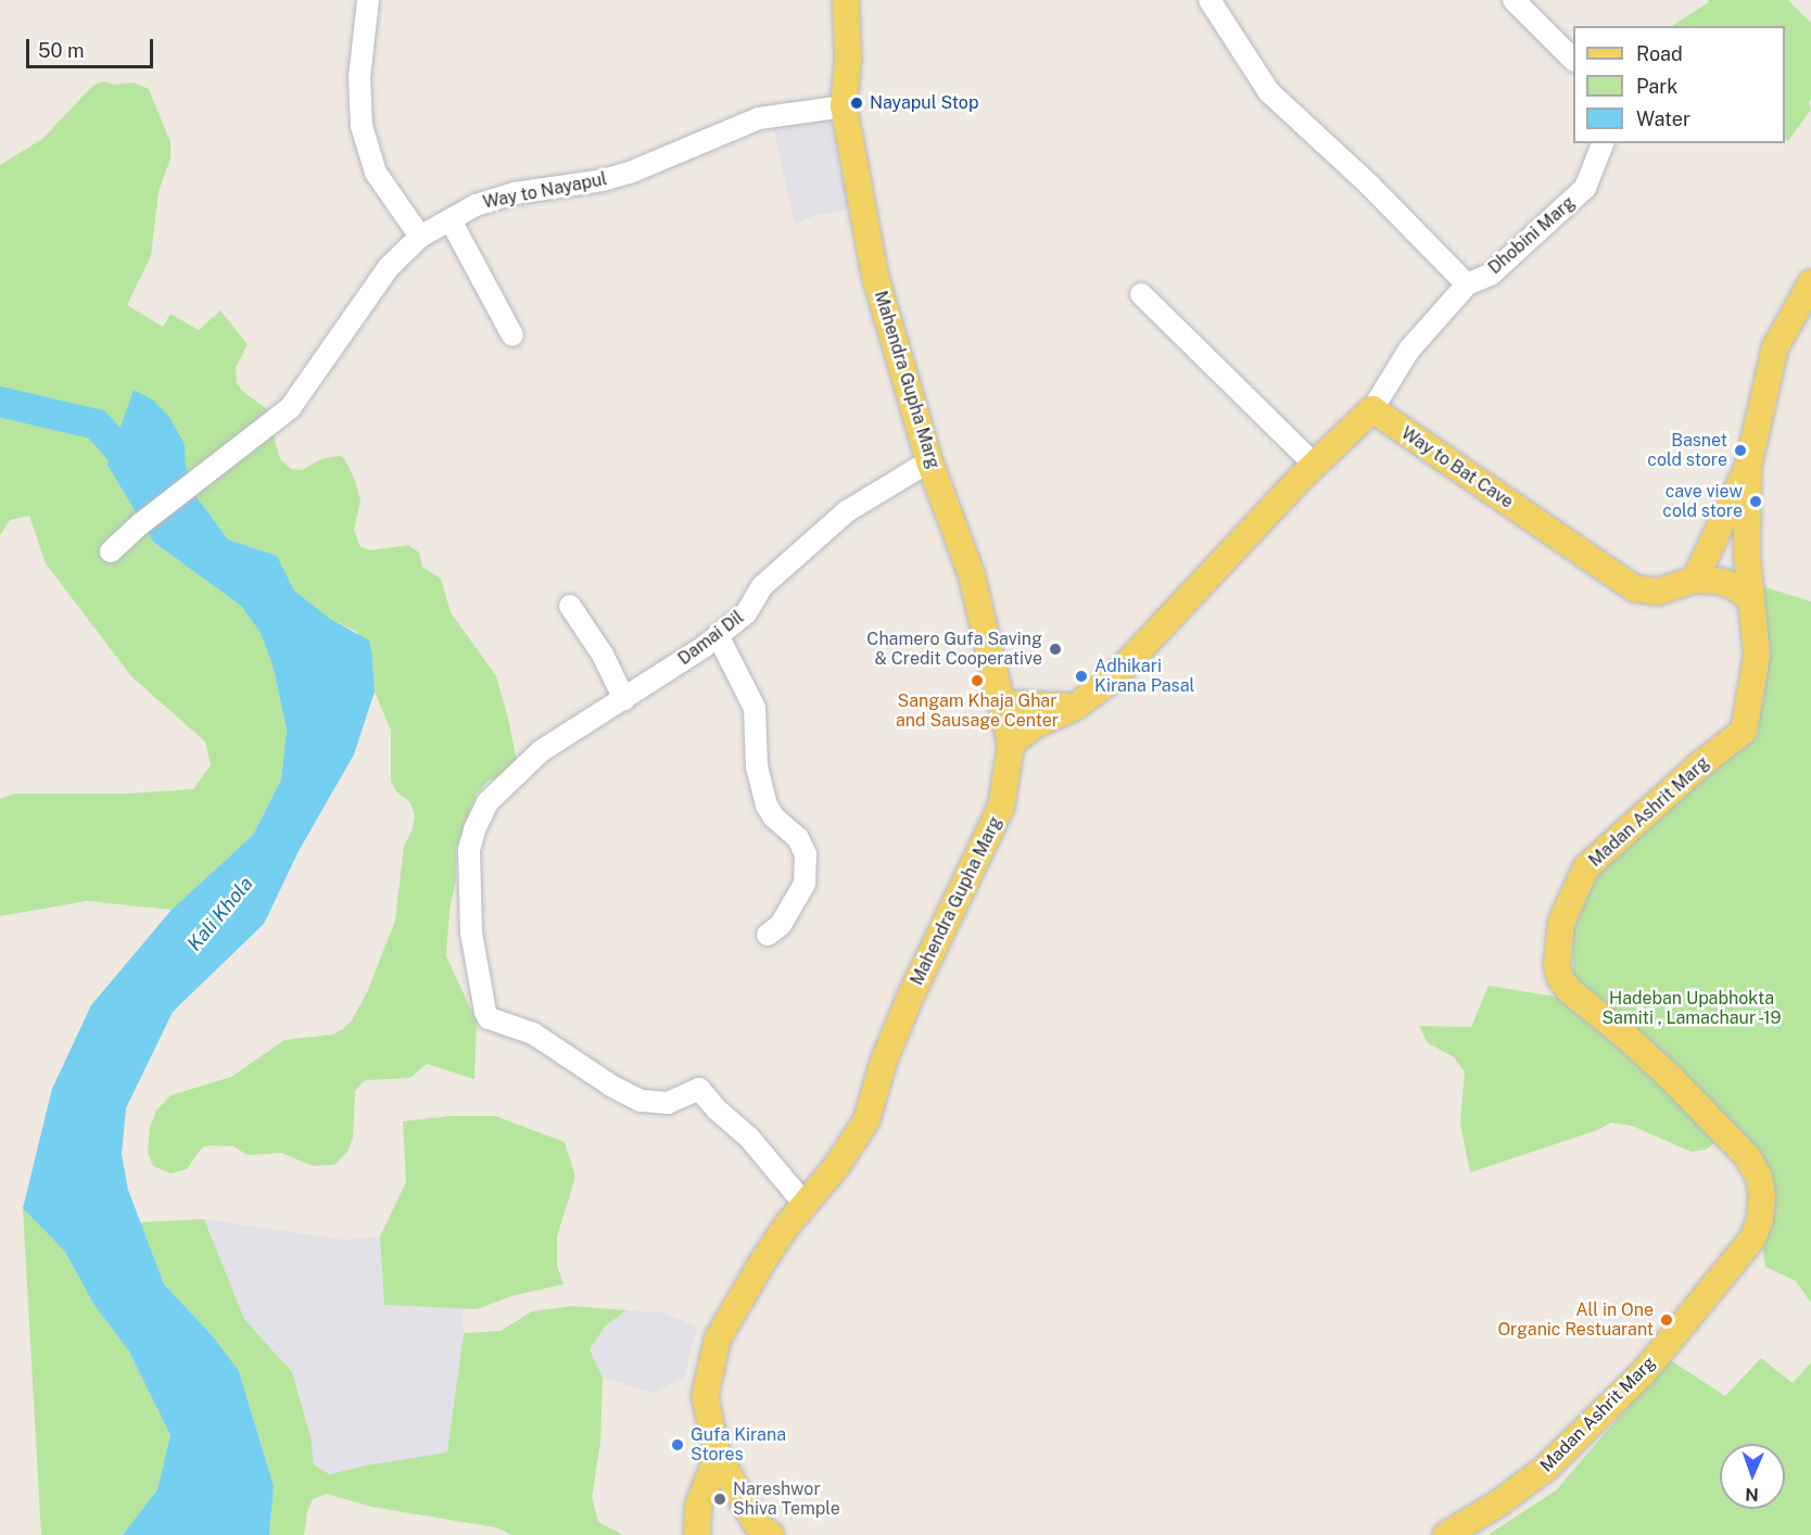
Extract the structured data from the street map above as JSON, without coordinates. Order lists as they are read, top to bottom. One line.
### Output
{"streets":{"main road":["Mahendra Gupha Marg","Way to Bat Cave","Madan Ashrit Marg"],"street":["Way to Nayapul","Dhobini Marg","Damai Dil"]},"crossings":[["Way to Nayapul","Mahendra Gupha Marg"],["Dhobini Marg","Way to Bat Cave"],["Mahendra Gupha Marg","Damai Dil"]],"water":["Kali Khola"],"parks":["Hadeban Upabhokta Samiti , Lamachaur -19"],"places":["Nayapul Stop","Basnet cold store","cave view cold store","Chamero Gufa Saving & Credit Cooperative","Adhikari Kirana Pasal","Sangam Khaja Ghar and Sausage Center","All in One Organic Restuarant","Gufa Kirana Stores","Nareshwor Shiva Temple"],"legend":["Road","Park","Water"],"scale_bar":"50 m","north":"bottom"}
